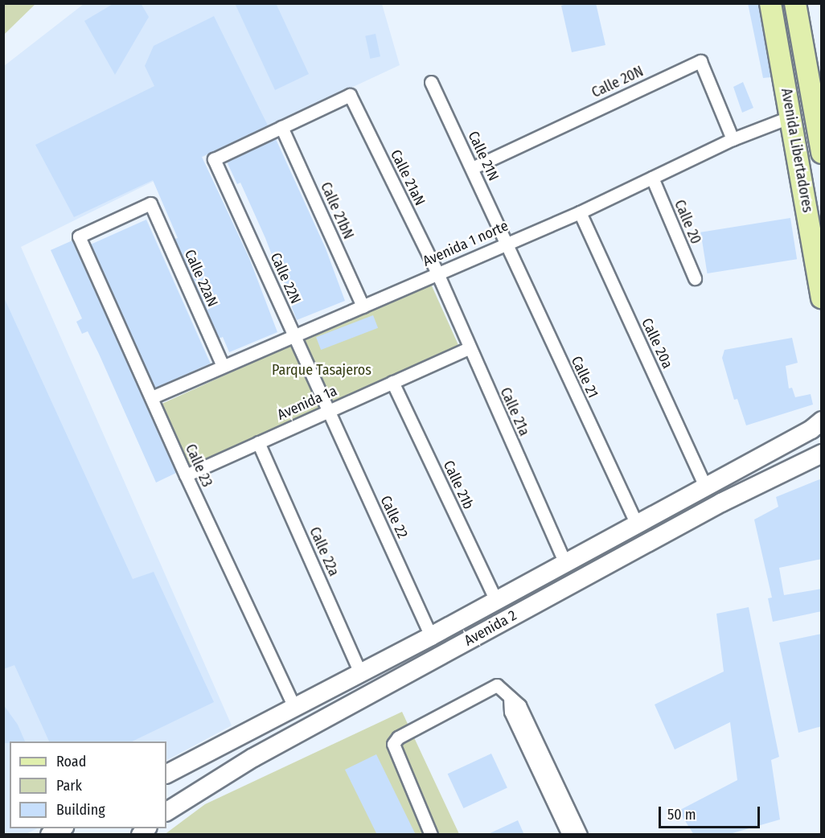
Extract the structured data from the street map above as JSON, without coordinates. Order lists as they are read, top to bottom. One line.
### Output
{"streets":{"main road":["Avenida Libertadores"],"street":["Calle 20N","Calle 21N","Calle 21aN","Calle 21bN","Calle 20","Avenida 1 norte","Calle 22aN","Calle 22N","Calle 20a","Calle 21","Avenida 1a","Calle 21a","Calle 23","Calle 21b","Calle 22","Calle 22a","Avenida 2"]},"crossings":[["Calle 20N","Calle 21N"],["Calle 20N","Avenida 1 norte"],["Avenida Libertadores","Avenida 1 norte"],["Calle 21N","Avenida 1 norte"],["Calle 21N","Calle 21"],["Calle 21aN","Calle 21bN"],["Calle 21aN","Avenida 1 norte"],["Calle 21aN","Calle 22N"],["Calle 21aN","Calle 21a"],["Calle 21bN","Avenida 1 norte"],["Calle 21bN","Calle 22N"],["Calle 20","Avenida 1 norte"],["Avenida 1 norte","Calle 22aN"],["Avenida 1 norte","Calle 22N"],["Avenida 1 norte","Calle 20a"],["Avenida 1 norte","Calle 21"],["Avenida 1 norte","Calle 21a"],["Avenida 1 norte","Calle 23"],["Calle 22aN","Calle 23"],["Calle 22N","Avenida 1a"],["Calle 22N","Calle 22"],["Calle 20a","Avenida 2"],["Calle 21","Avenida 2"],["Avenida 1a","Calle 21a"],["Avenida 1a","Calle 23"],["Avenida 1a","Calle 21b"],["Avenida 1a","Calle 22"],["Avenida 1a","Calle 22a"],["Calle 21a","Avenida 2"],["Calle 23","Avenida 2"],["Calle 21b","Avenida 2"],["Calle 22","Avenida 2"],["Calle 22a","Avenida 2"]],"parks":["Parque Tasajeros"],"legend":["Road","Park","Building"],"scale_bar":"50 m"}
